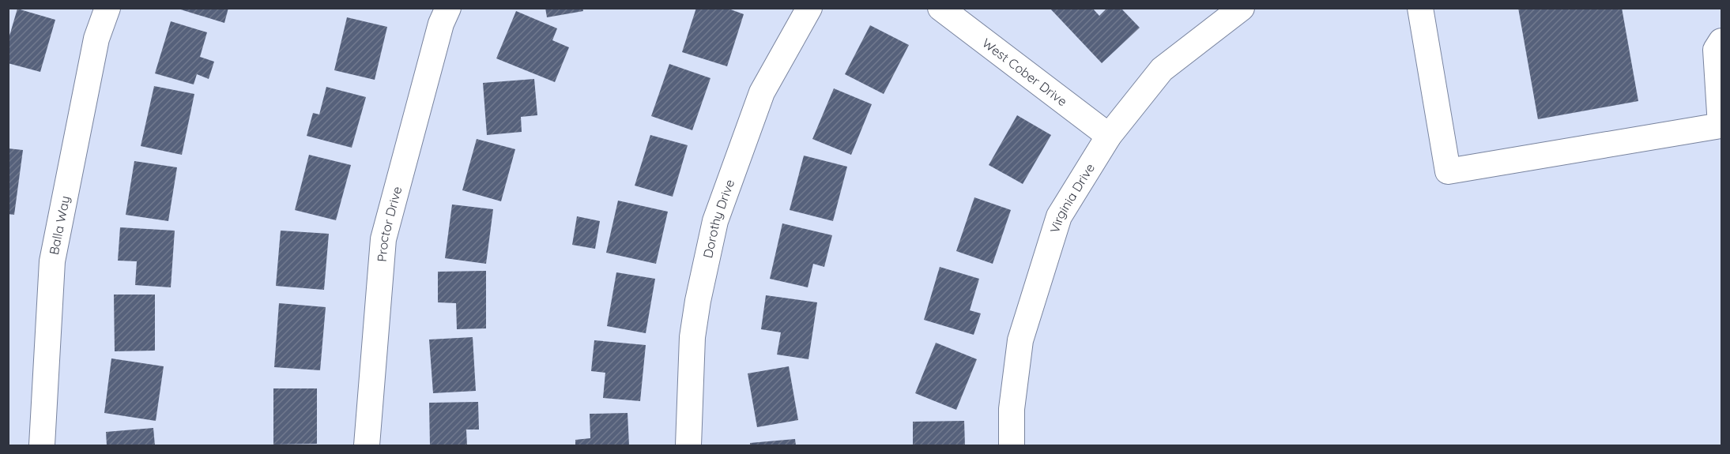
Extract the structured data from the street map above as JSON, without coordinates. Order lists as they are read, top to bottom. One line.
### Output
{"streets":{"street":["West Cober Drive","Virginia Drive","Dorothy Drive","Proctor Drive","Balla Way"]},"crossings":[["West Cober Drive","Virginia Drive"]]}
